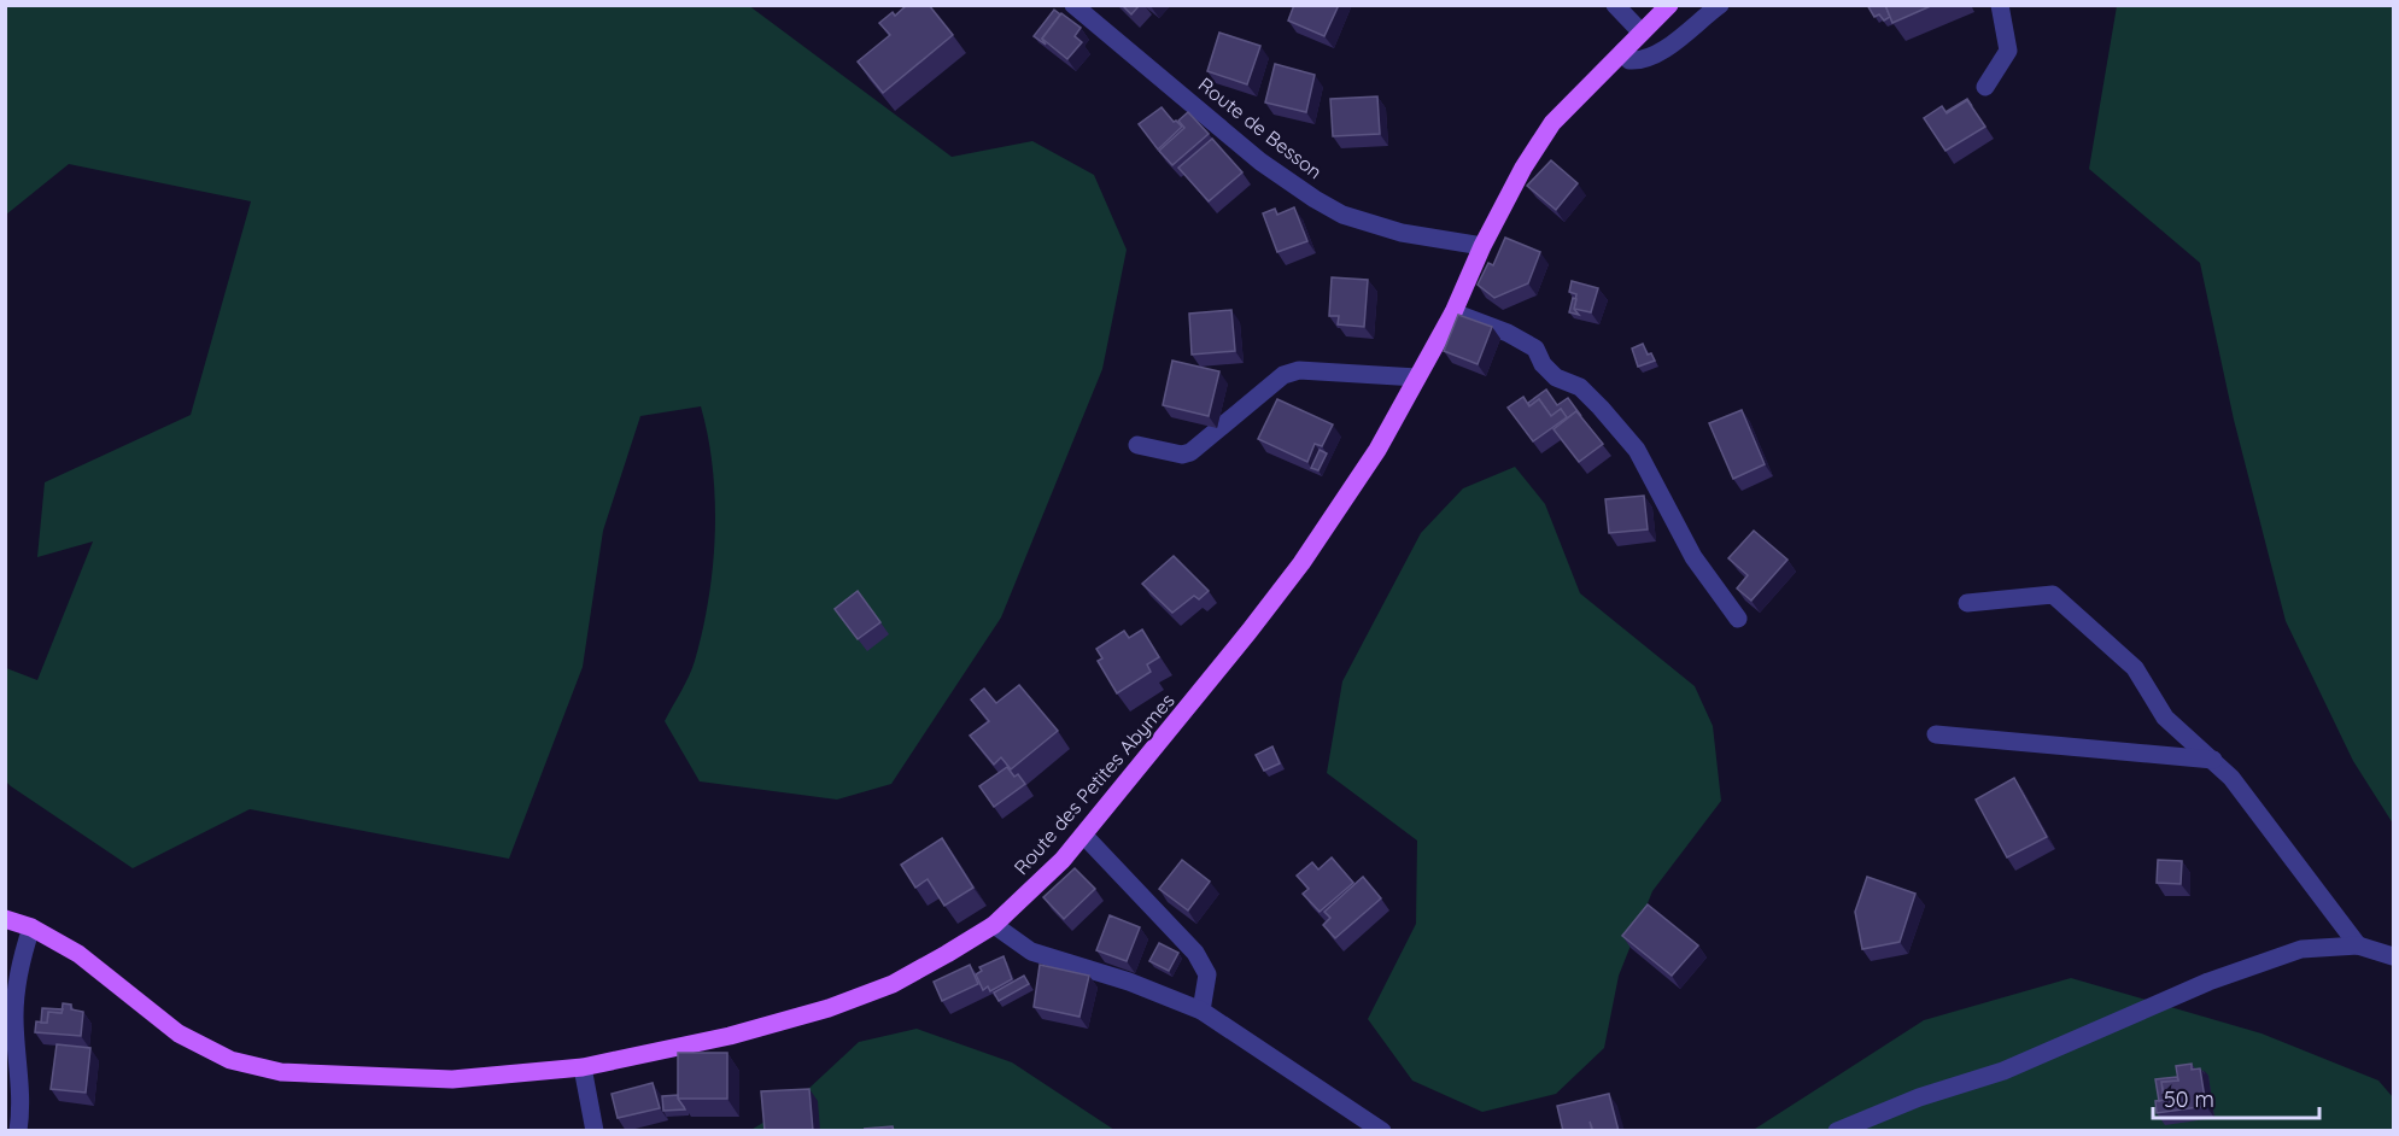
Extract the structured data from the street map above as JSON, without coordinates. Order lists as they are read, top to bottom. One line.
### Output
{"streets":{"main road":["Route des Petites Abymes"],"street":["Route de Besson"]},"crossings":[["Route de Besson","Route des Petites Abymes"]],"scale_bar":"50 m"}
